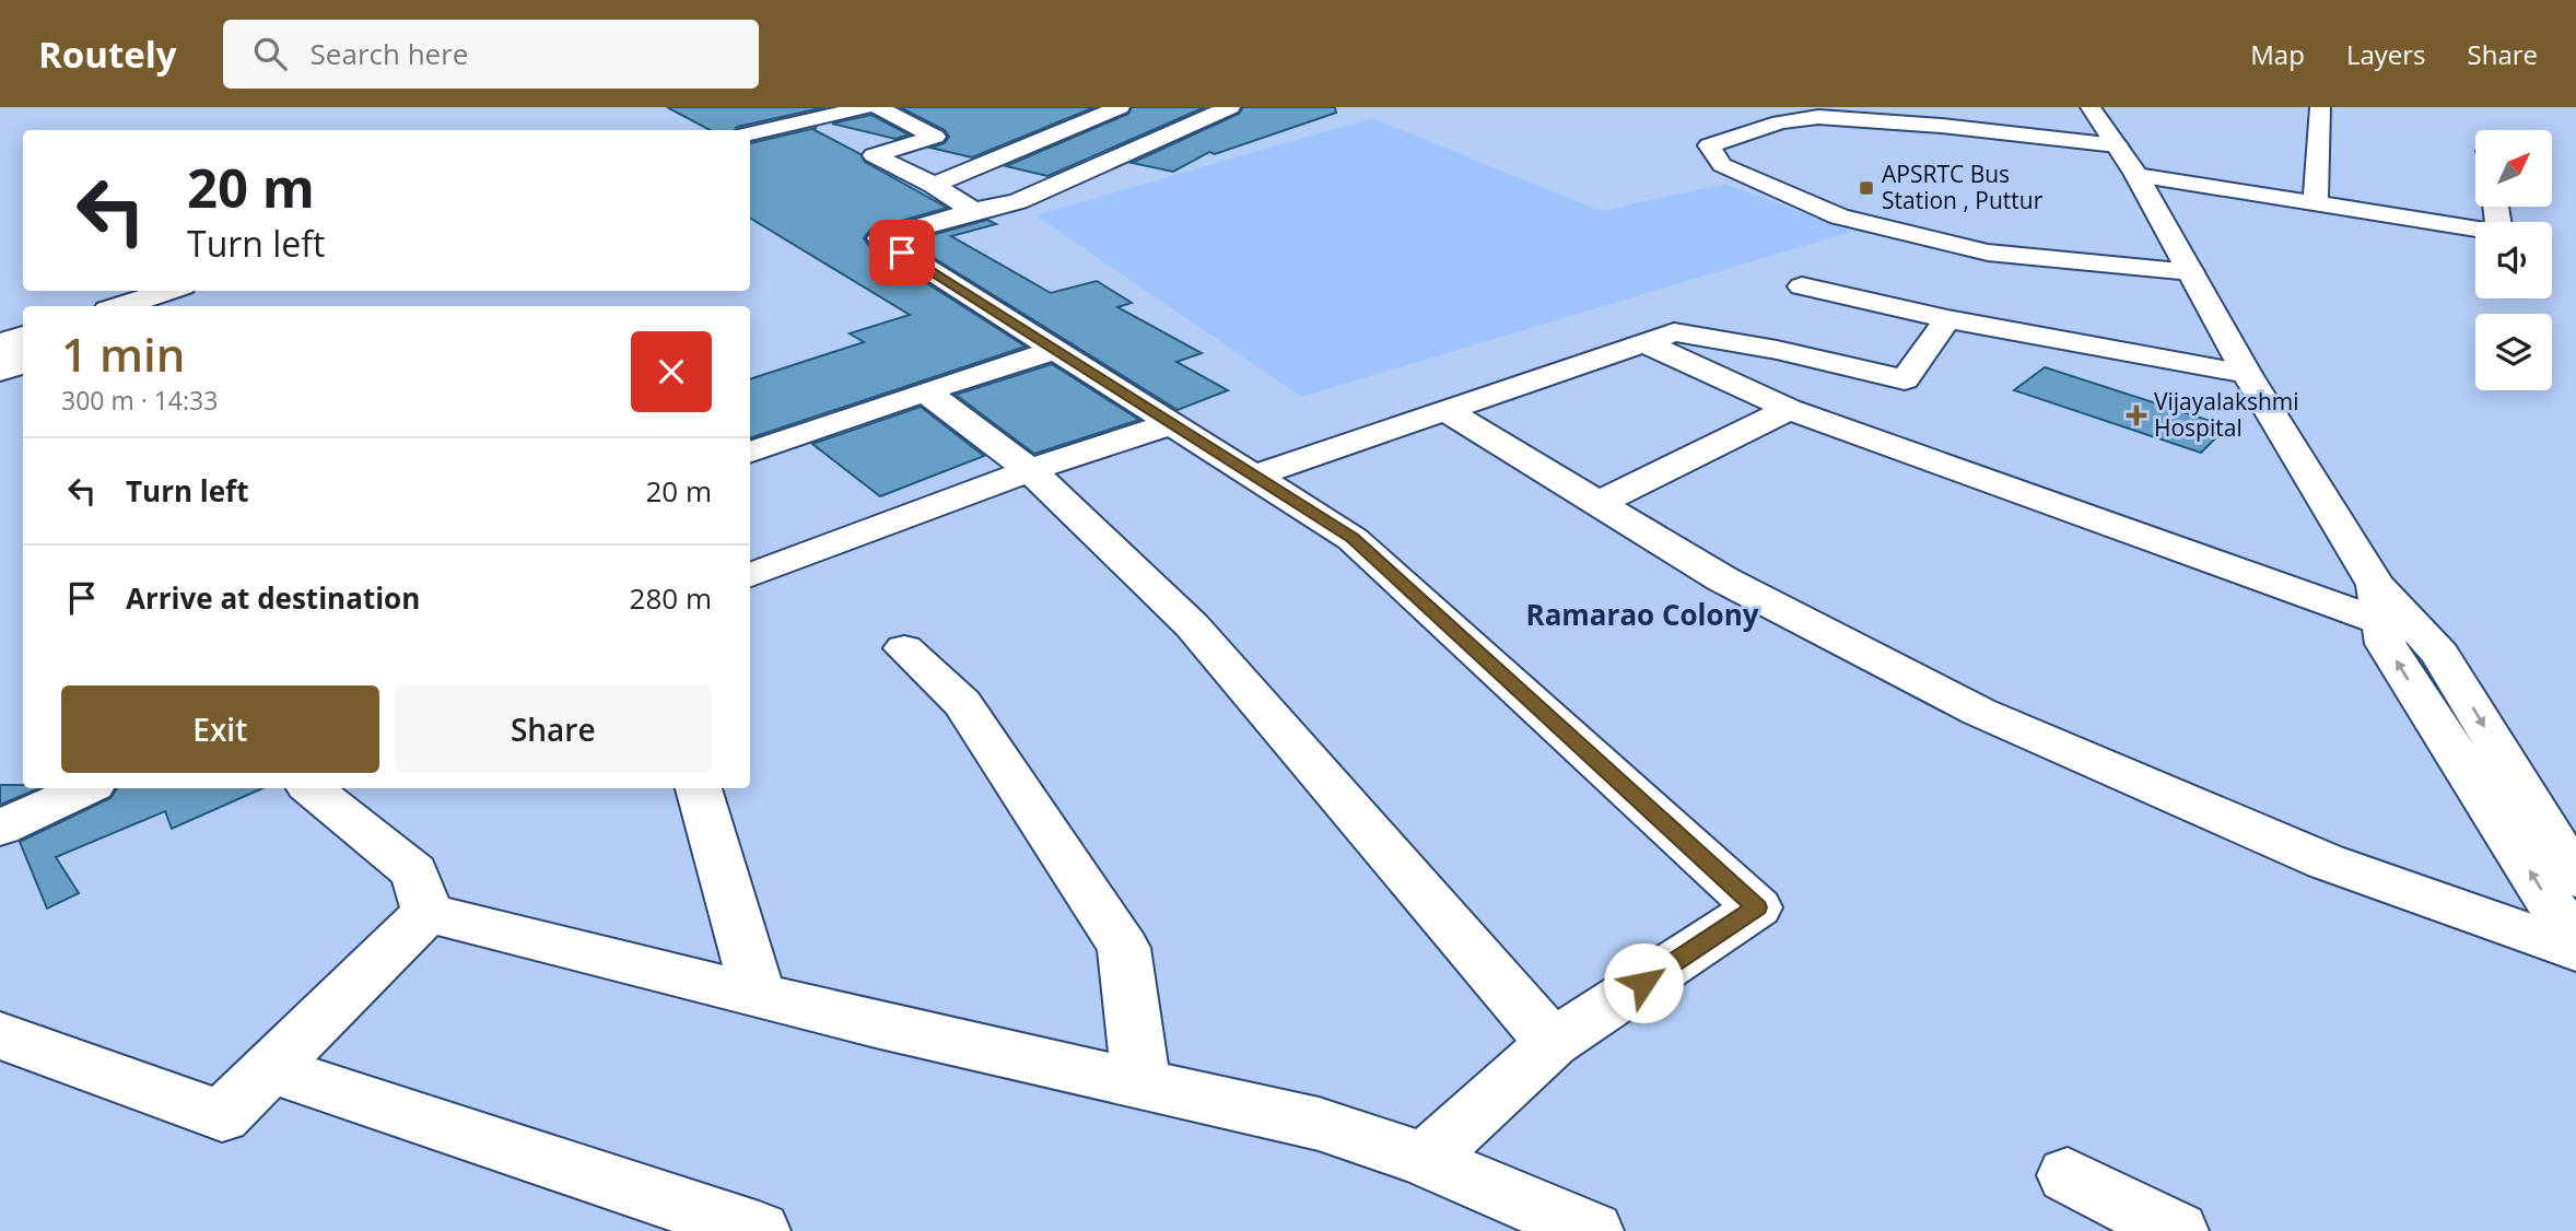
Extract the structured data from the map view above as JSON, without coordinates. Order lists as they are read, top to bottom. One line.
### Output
{"districts":["Ramarao Colony"],"places":{"transit":["APSRTC Bus Station , Puttur"],"health":["Vijayalakshmi Hospital"]},"north":"top right","page":{"header":"Routely","search":"Search here","nav":["Map","Layers","Share"],"turn":["20 m","Turn left"],"heading":["1 min","300 m · 14:33"],"list":[{"name":"Turn left","value":"20 m"},{"name":"Arrive at destination","value":"280 m"}],"buttons":["Exit","Share"]}}
